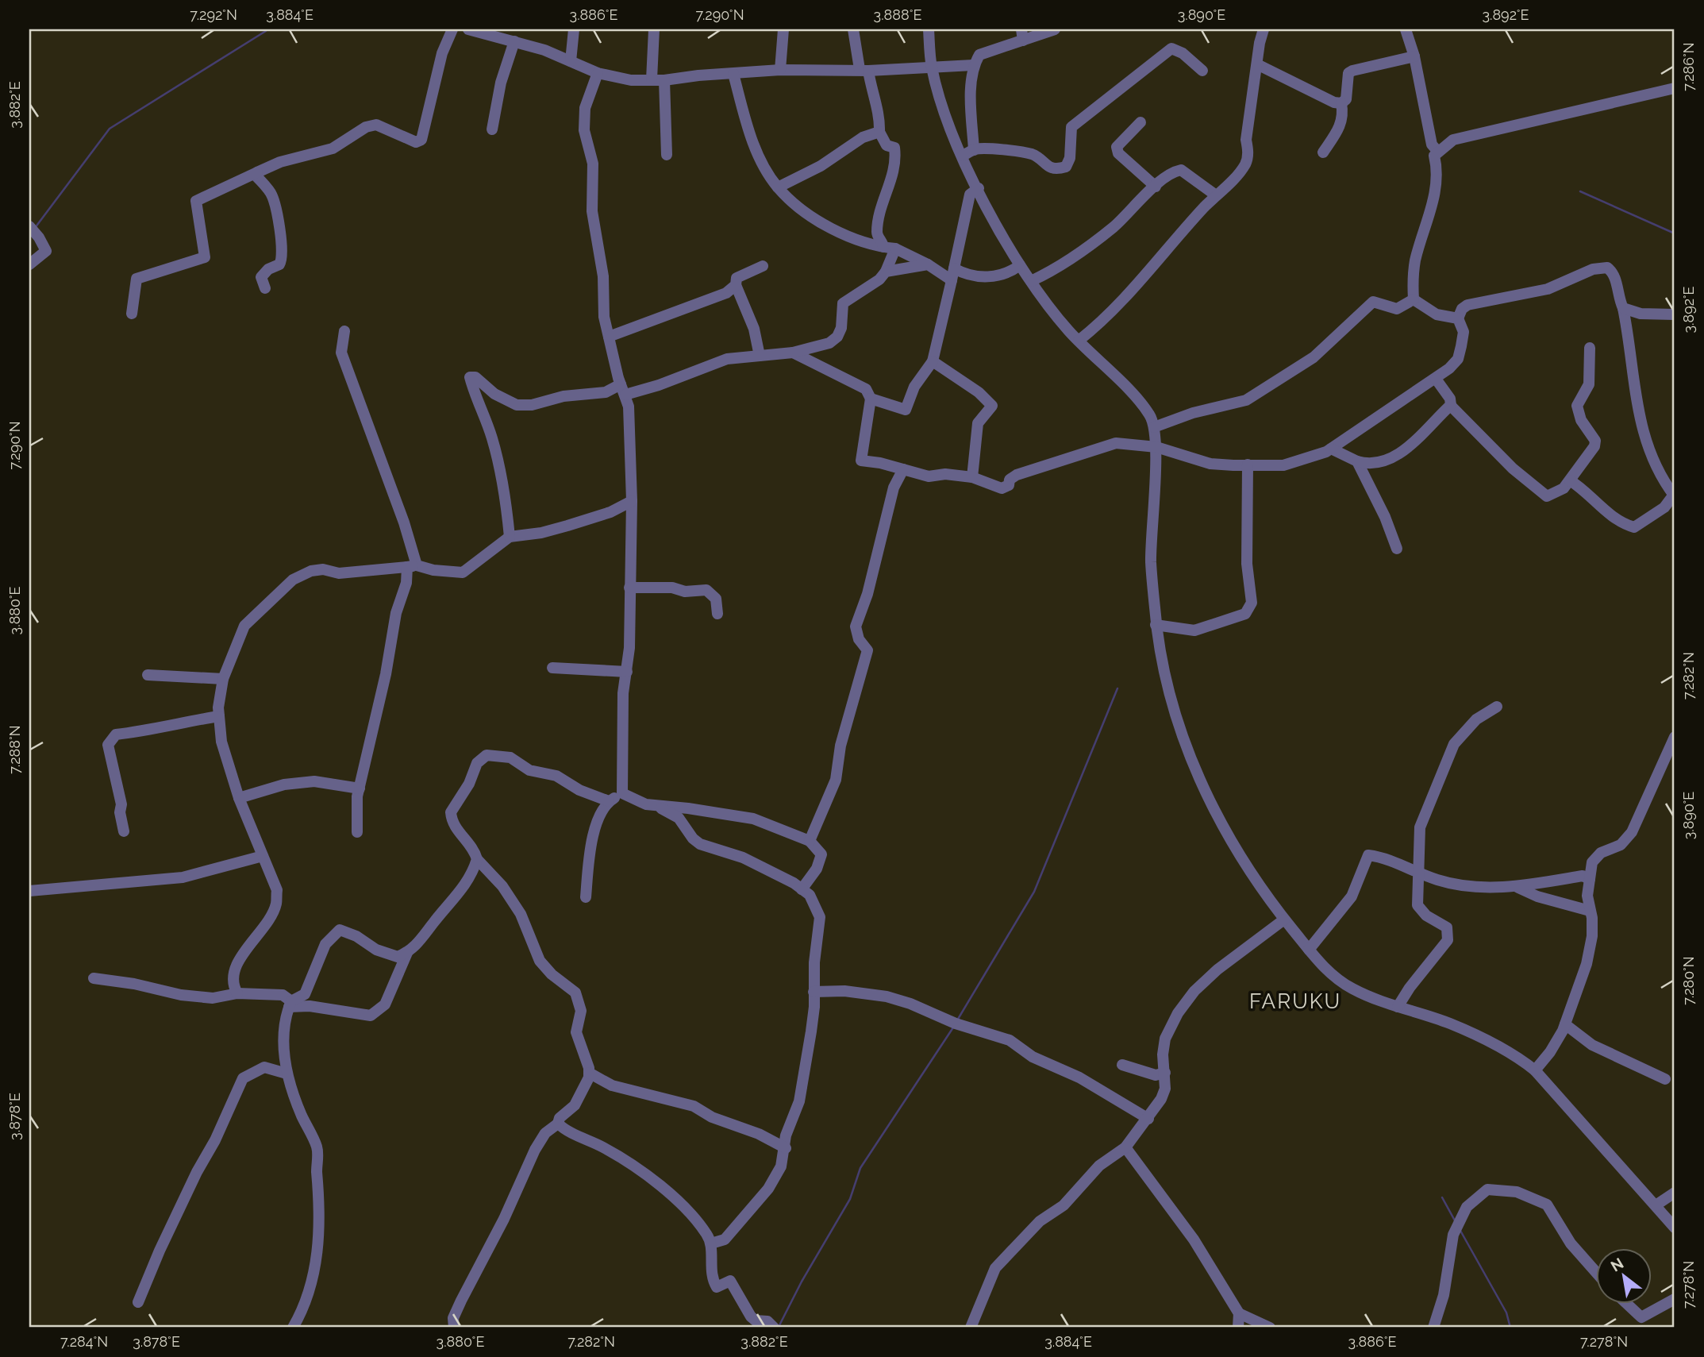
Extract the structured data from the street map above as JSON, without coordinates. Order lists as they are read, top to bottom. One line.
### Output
{"districts":["FARUKU"],"north":"top left","coordinates":["7.292°N","3.884°E","3.886°E","7.290°N","3.888°E","3.890°E","3.892°E","7.286°N","3.882°E","3.880°E","7.282°N","7.288°N","7.280°N","3.878°E","7.278°N","7.284°N"]}
